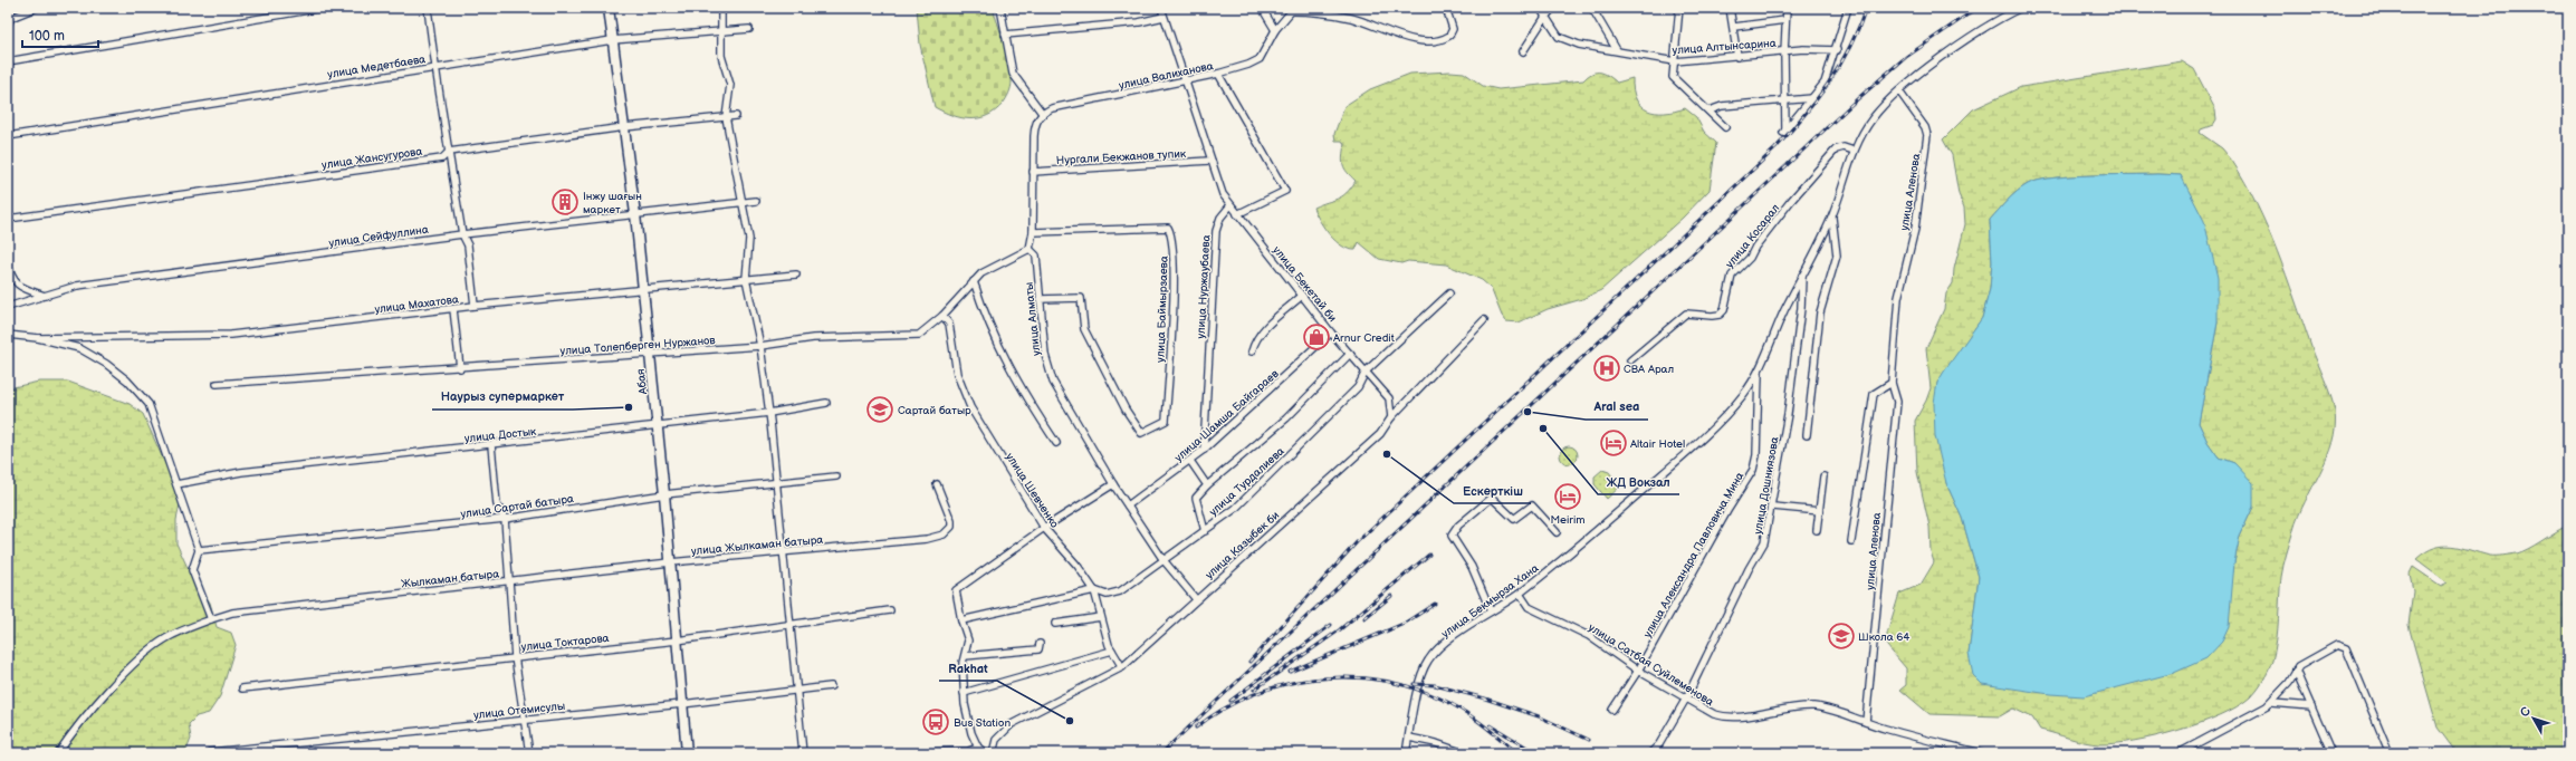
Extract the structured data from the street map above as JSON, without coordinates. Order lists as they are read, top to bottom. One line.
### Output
{"streets":{"street":["улица Алтынсарина","улица Медетбаева","улица Валиханова","Нургали Бекжанов тупик","улица Жансугурова","улица Аленова","улица Сейфуллина","улица Косарал","улица Бекетай би","улица Нуржаубаева","улица Махатова","улица Баймырзаева","улица Алматы","улица Толепберген Нуржанов","Абая","улица Шамша Байгараев","улица Достык","улица Турдалиева","улица Дошниязова","улица Шевченко","улица Сартай батыра","улица Жылкаман батыра","улица Казыбек би","улица Александра Павловича Мина","Жылкаман батыра","улица Бекмырза Хана","улица Токтарова","улица Сатбая Суйлеменова","улица Отемисулы"]},"crossings":[["улица Медетбаева","Абая"],["улица Жансугурова","Абая"],["улица Аленова","улица Сатбая Суйлеменова"],["улица Сейфуллина","Абая"],["улица Бекетай би","улица Нуржаубаева"],["улица Бекетай би","улица Шамша Байгараев"],["улица Бекетай би","улица Турдалиева"],["улица Бекетай би","улица Казыбек би"],["улица Нуржаубаева","улица Шамша Байгараев"],["улица Махатова","Абая"],["улица Баймырзаева","улица Алматы"],["улица Алматы","улица Толепберген Нуржанов"],["улица Алматы","улица Шамша Байгараев"],["улица Алматы","улица Турдалиева"],["улица Алматы","улица Казыбек би"],["улица Толепберген Нуржанов","Абая"],["улица Толепберген Нуржанов","улица Шевченко"],["Абая","улица Достык"],["Абая","улица Сартай батыра"],["Абая","улица Жылкаман батыра"],["Абая","Жылкаман батыра"],["Абая","улица Токтарова"],["Абая","улица Отемисулы"],["улица Турдалиева","улица Шевченко"],["улица Дошниязова","улица Сатбая Суйлеменова"],["улица Шевченко","улица Казыбек би"],["улица Жылкаман батыра","Жылкаман батыра"],["улица Александра Павловича Мина","улица Бекмырза Хана"],["улица Александра Павловича Мина","улица Сатбая Суйлеменова"],["улица Бекмырза Хана","улица Сатбая Суйлеменова"]],"places":{"building":["Інжу шағын маркет"],"shop":["Arnur Credit"],"hospital":["СВА Арал"],"other":["Наурыз супермаркет","Aral sea","ЖД Вокзал","Ескерткіш","Rakhat"],"school or university":["Сартай батыр","Школа 64"],"hotel":["Altair Hotel","Meirim"],"bus stop":["Bus Station"]},"scale_bar":"100 m","north":"top left"}
